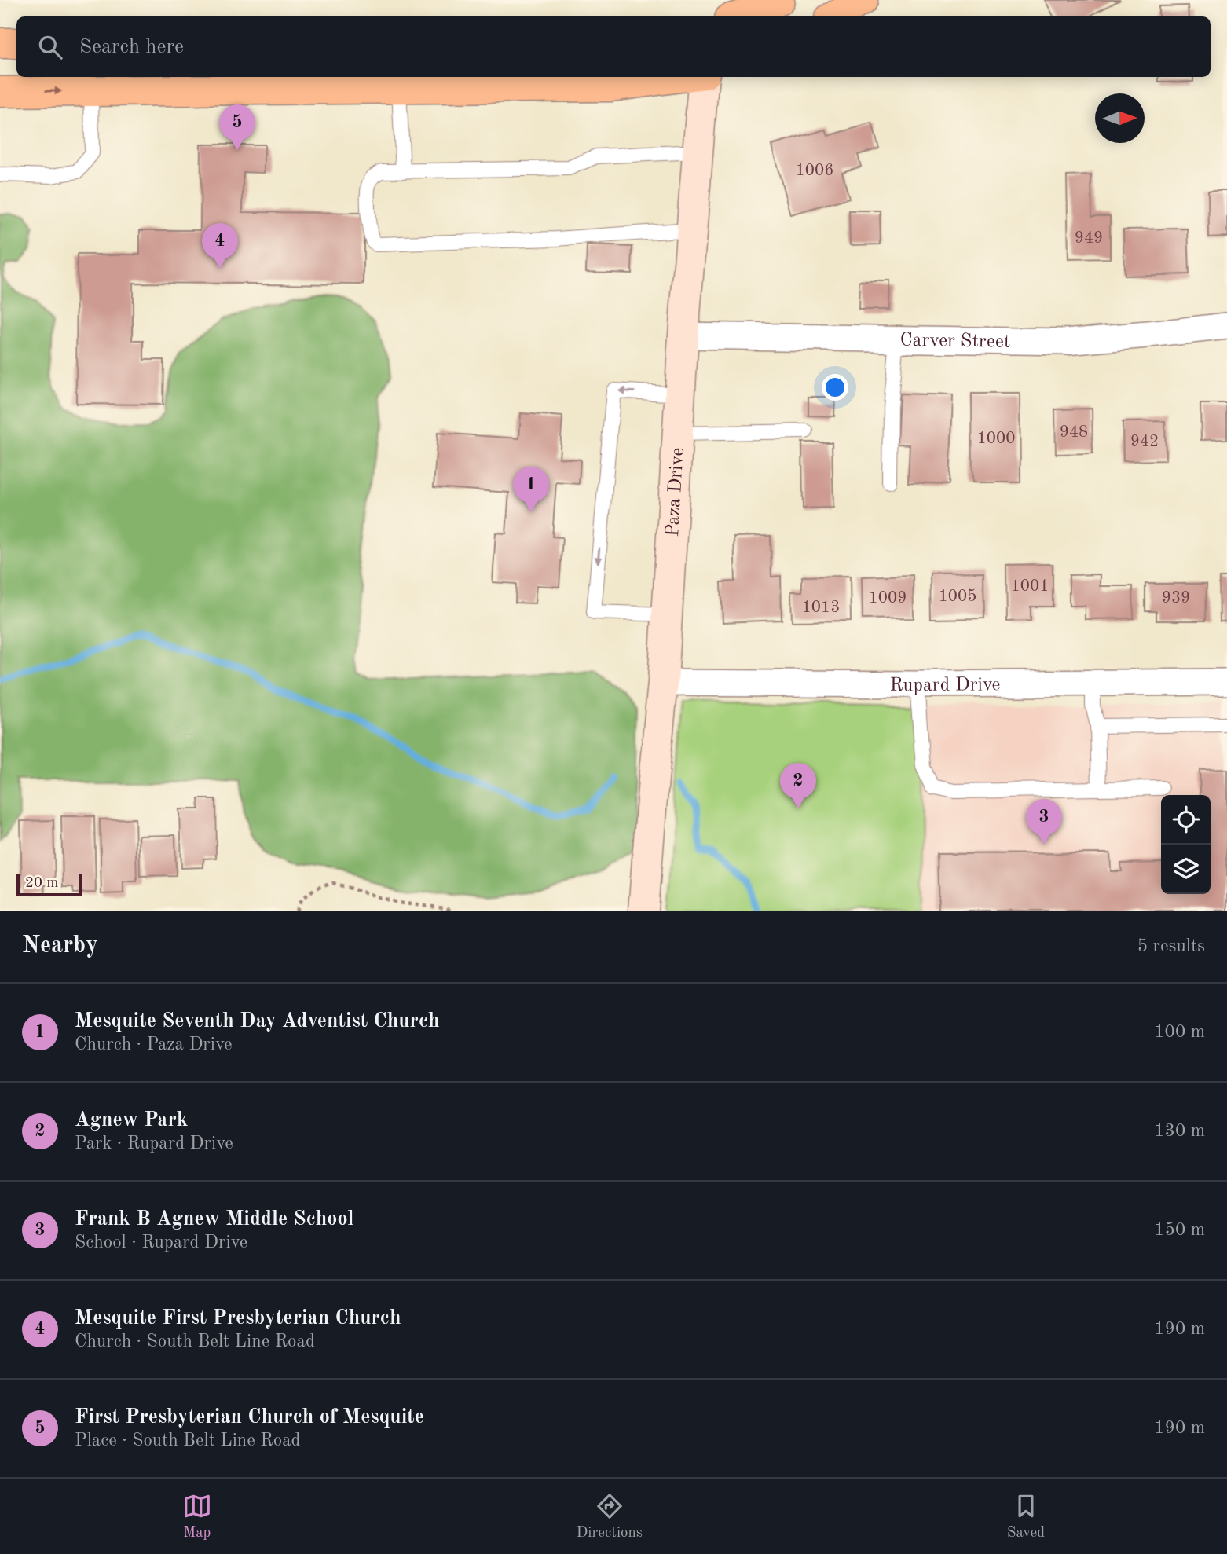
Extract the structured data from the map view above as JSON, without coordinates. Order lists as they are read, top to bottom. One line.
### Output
{"streets":{"street":["Carver Street","Paza Drive","Rupard Drive"]},"crossings":[["Carver Street","Paza Drive"],["Paza Drive","Rupard Drive"]],"house_numbers":["1006","949","948","1000","942","1001","1005","1009","939","1013"],"scale_bar":"20 m","north":"right","page":{"search":"Search here","pins":["5","4","1","2","3"],"scale":"20 m","heading":["Nearby","5 results"],"list":[{"mark":"1","name":"Mesquite Seventh Day Adventist Church","note":"Church · Paza Drive","value":"100 m"},{"mark":"2","name":"Agnew Park","note":"Park · Rupard Drive","value":"130 m"},{"mark":"3","name":"Frank B Agnew Middle School","note":"School · Rupard Drive","value":"150 m"},{"mark":"4","name":"Mesquite First Presbyterian Church","note":"Church · South Belt Line Road","value":"190 m"},{"mark":"5","name":"First Presbyterian Church of Mesquite","note":"Place · South Belt Line Road","value":"190 m"}],"nav":["Map","Directions","Saved"]}}
